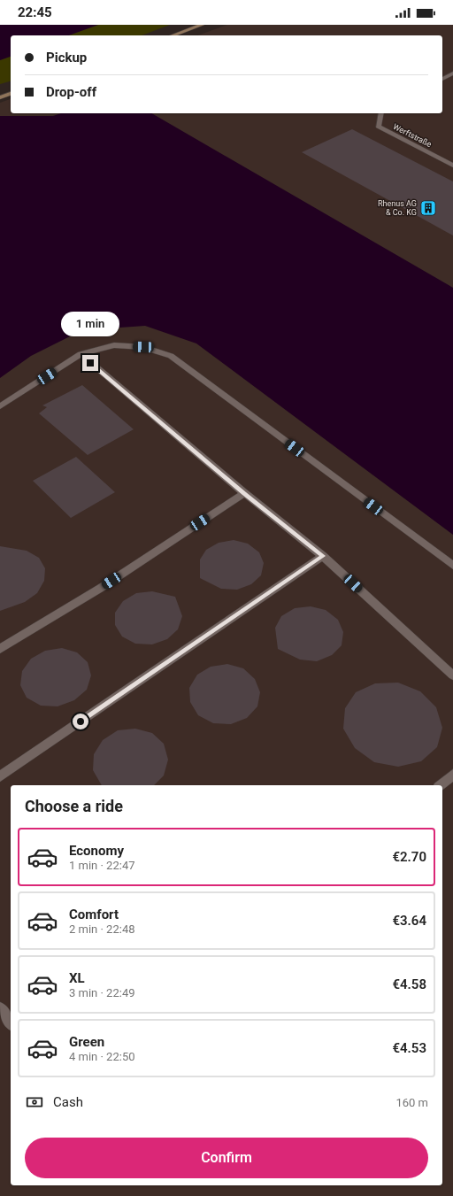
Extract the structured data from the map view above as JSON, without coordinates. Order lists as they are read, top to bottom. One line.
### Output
{"streets":{"street":["Werftstraße"]},"places":{"building":["Rhenus AG & Co. KG"]},"page":{"status":"22:45","banner":["Pickup","Drop-off"],"bubble":"1 min","heading":"Choose a ride","list":[{"name":"Economy","note":"1 min · 22:47","value":"€2.70"},{"name":"Comfort","note":"2 min · 22:48","value":"€3.64"},{"name":"XL","note":"3 min · 22:49","value":"€4.58"},{"name":"Green","note":"4 min · 22:50","value":"€4.53"}],"pay":["Cash","160 m"],"buttons":"Confirm"}}
